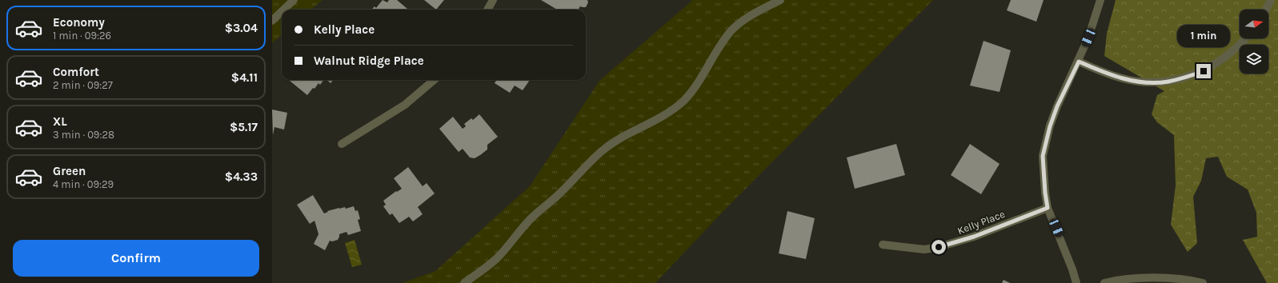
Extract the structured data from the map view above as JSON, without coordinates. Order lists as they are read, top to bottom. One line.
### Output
{"streets":{"street":["Kelly Place"]},"north":"right","page":{"list":[{"name":"Economy","note":"1 min · 09:26","value":"$3.04"},{"name":"Comfort","note":"2 min · 09:27","value":"$4.11"},{"name":"XL","note":"3 min · 09:28","value":"$5.17"},{"name":"Green","note":"4 min · 09:29","value":"$4.33"}],"banner":["Kelly Place","Walnut Ridge Place"],"bubble":"1 min","buttons":"Confirm"}}
